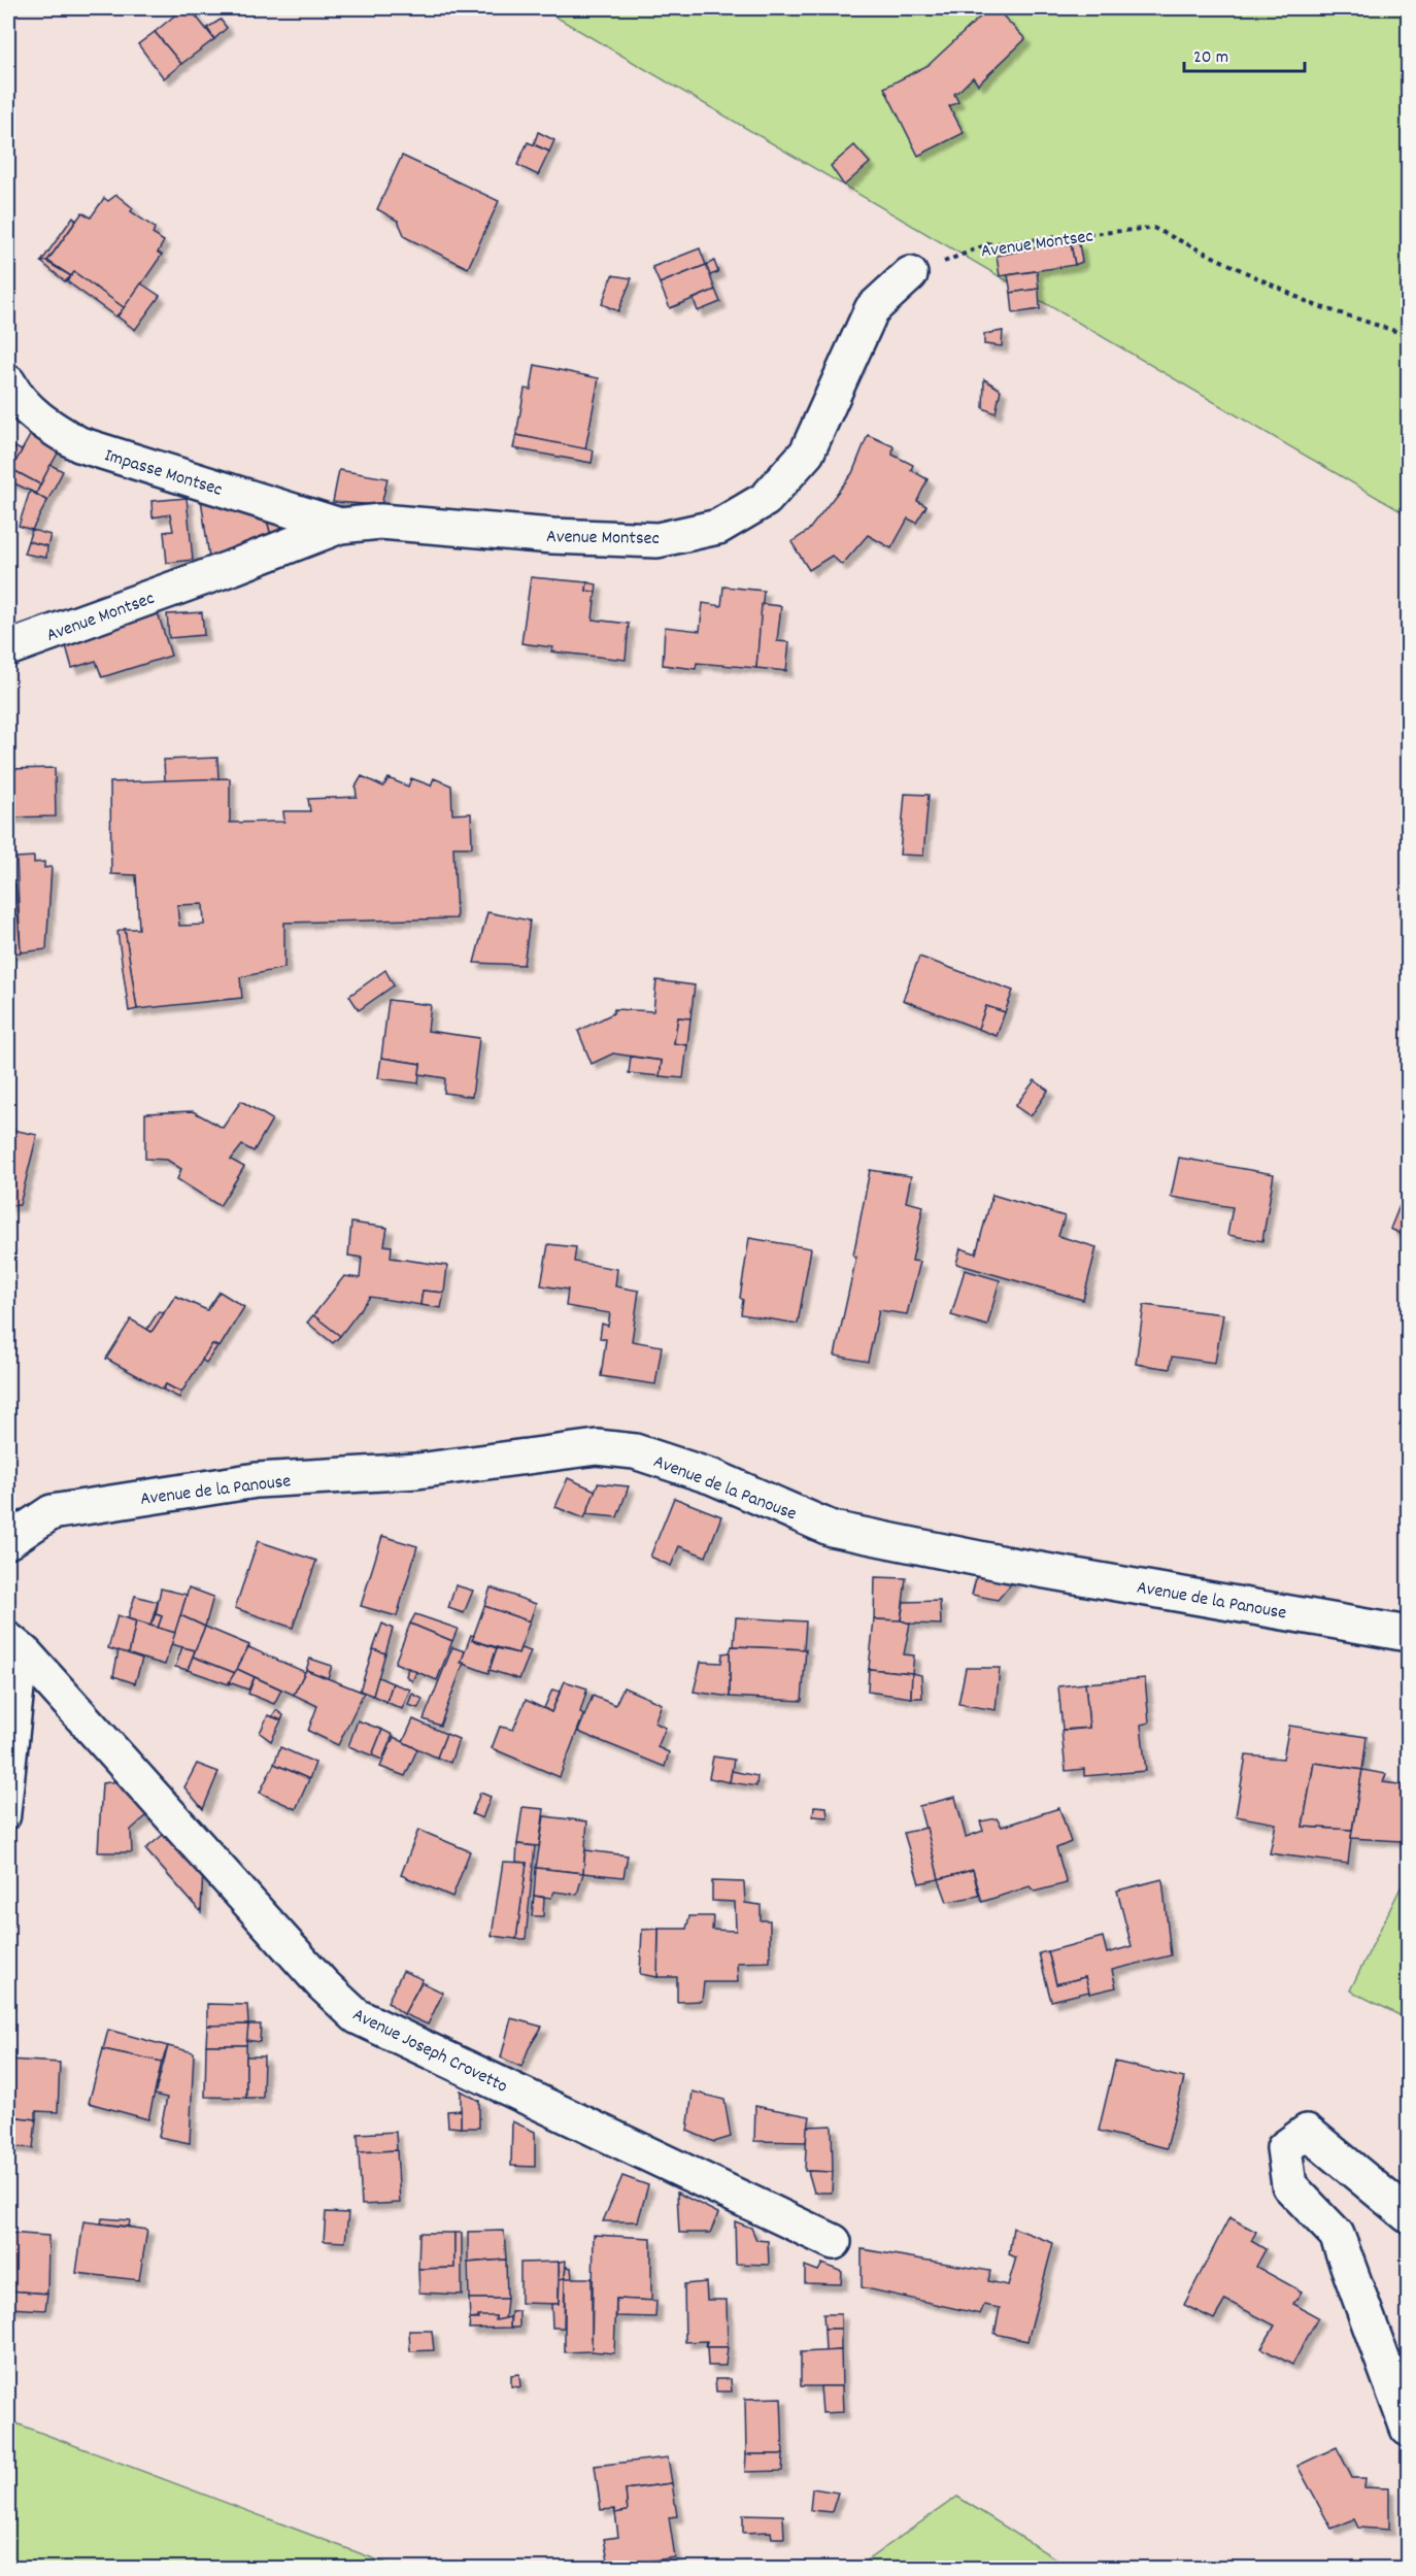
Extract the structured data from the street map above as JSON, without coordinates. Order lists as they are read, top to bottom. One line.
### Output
{"streets":{"street":["Avenue Montsec","Impasse Montsec","Avenue de la Panouse","Avenue Joseph Crovetto"]},"crossings":[["Avenue Montsec","Impasse Montsec"]],"scale_bar":"20 m"}
